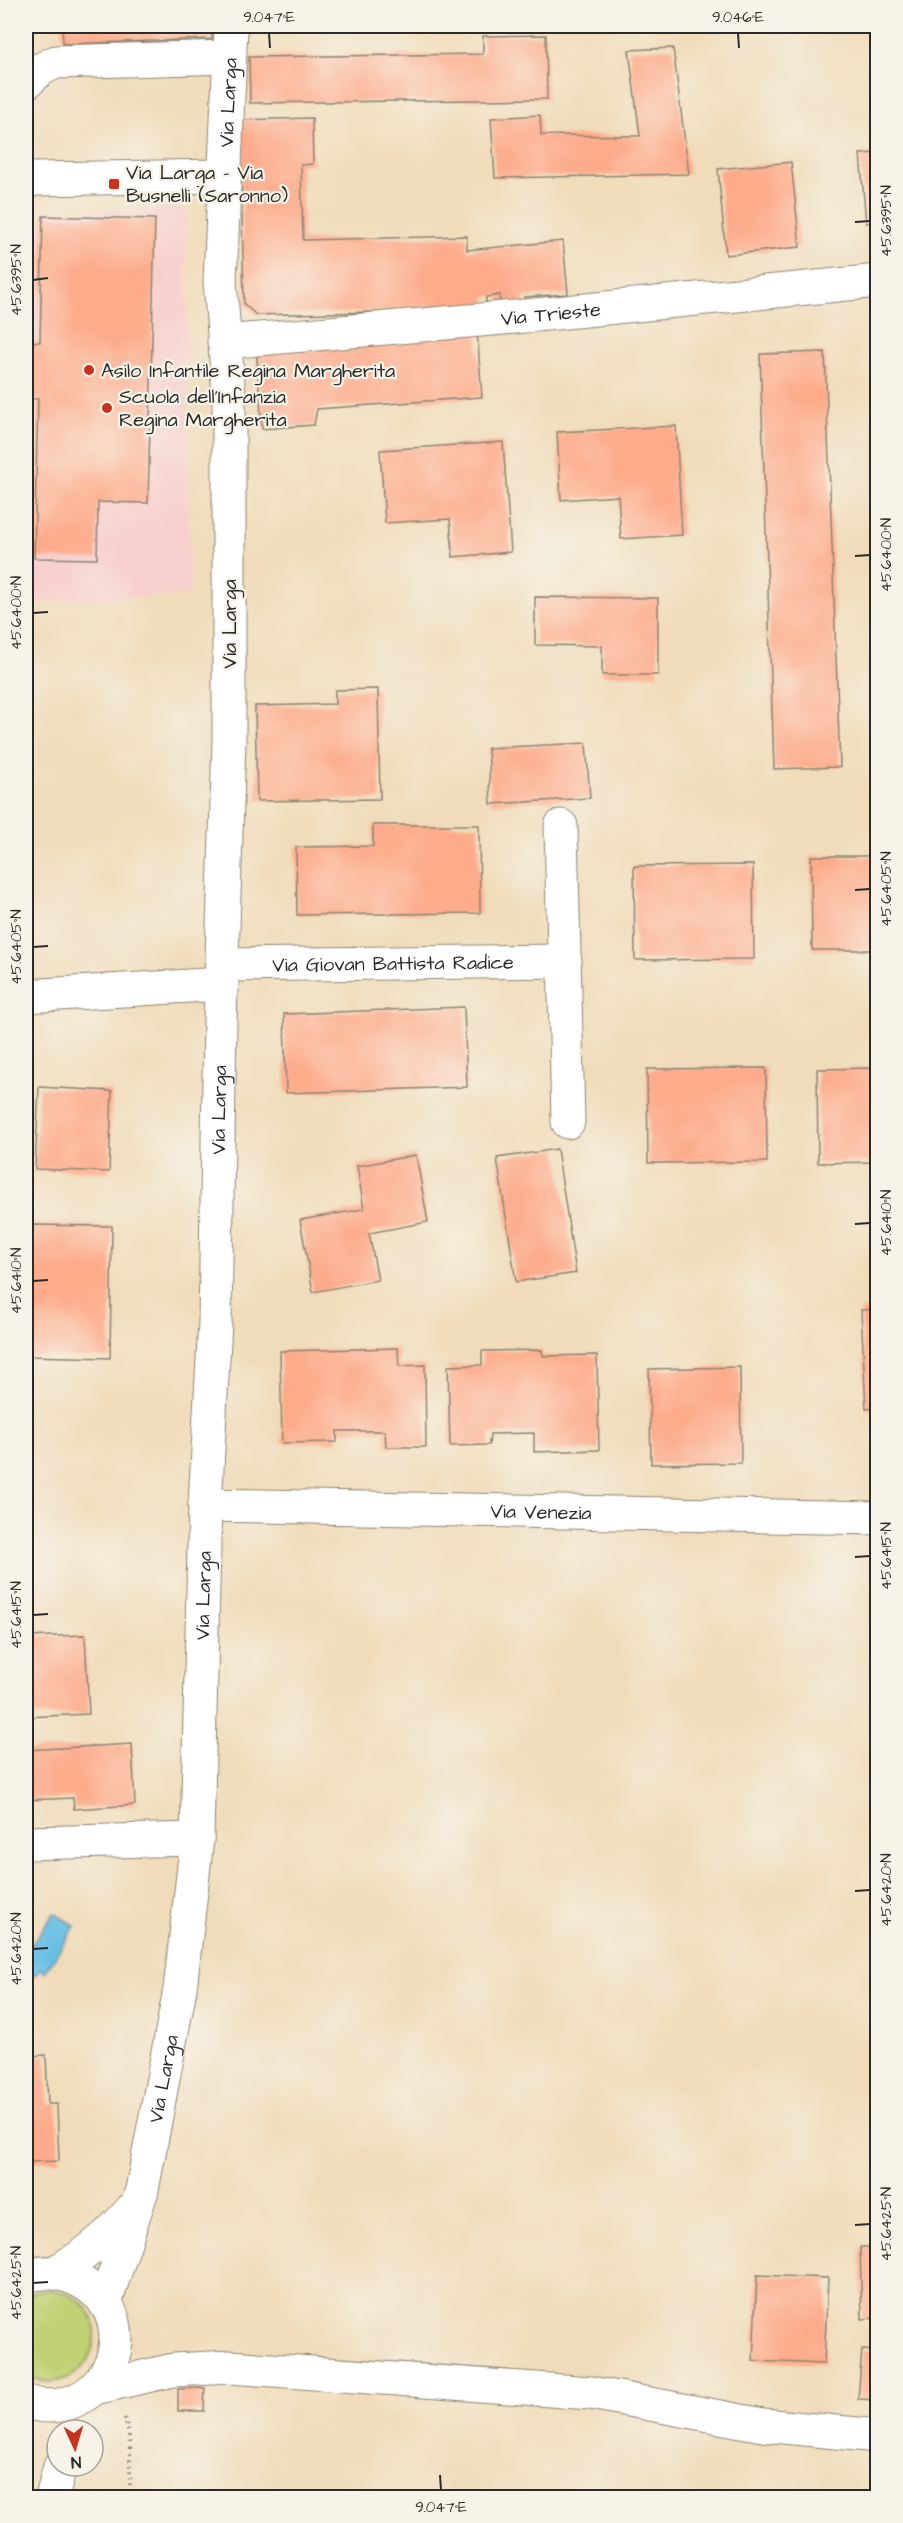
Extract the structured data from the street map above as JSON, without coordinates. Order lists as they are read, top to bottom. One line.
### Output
{"streets":{"street":["Via Larga","Via Trieste","Via Giovan Battista Radice","Via Venezia"]},"crossings":[["Via Larga","Via Trieste"],["Via Larga","Via Giovan Battista Radice"],["Via Larga","Via Venezia"]],"places":{"transit":["Via Larga - Via Busnelli (Saronno)"],"other":["Asilo Infantile Regina Margherita","Scuola dell'Infanzia Regina Margherita"]},"north":"bottom","coordinates":["9.047°E","9.046°E","45.6395°N","45.6400°N","45.6405°N","45.6410°N","45.6415°N","45.6420°N","45.6425°N"]}
